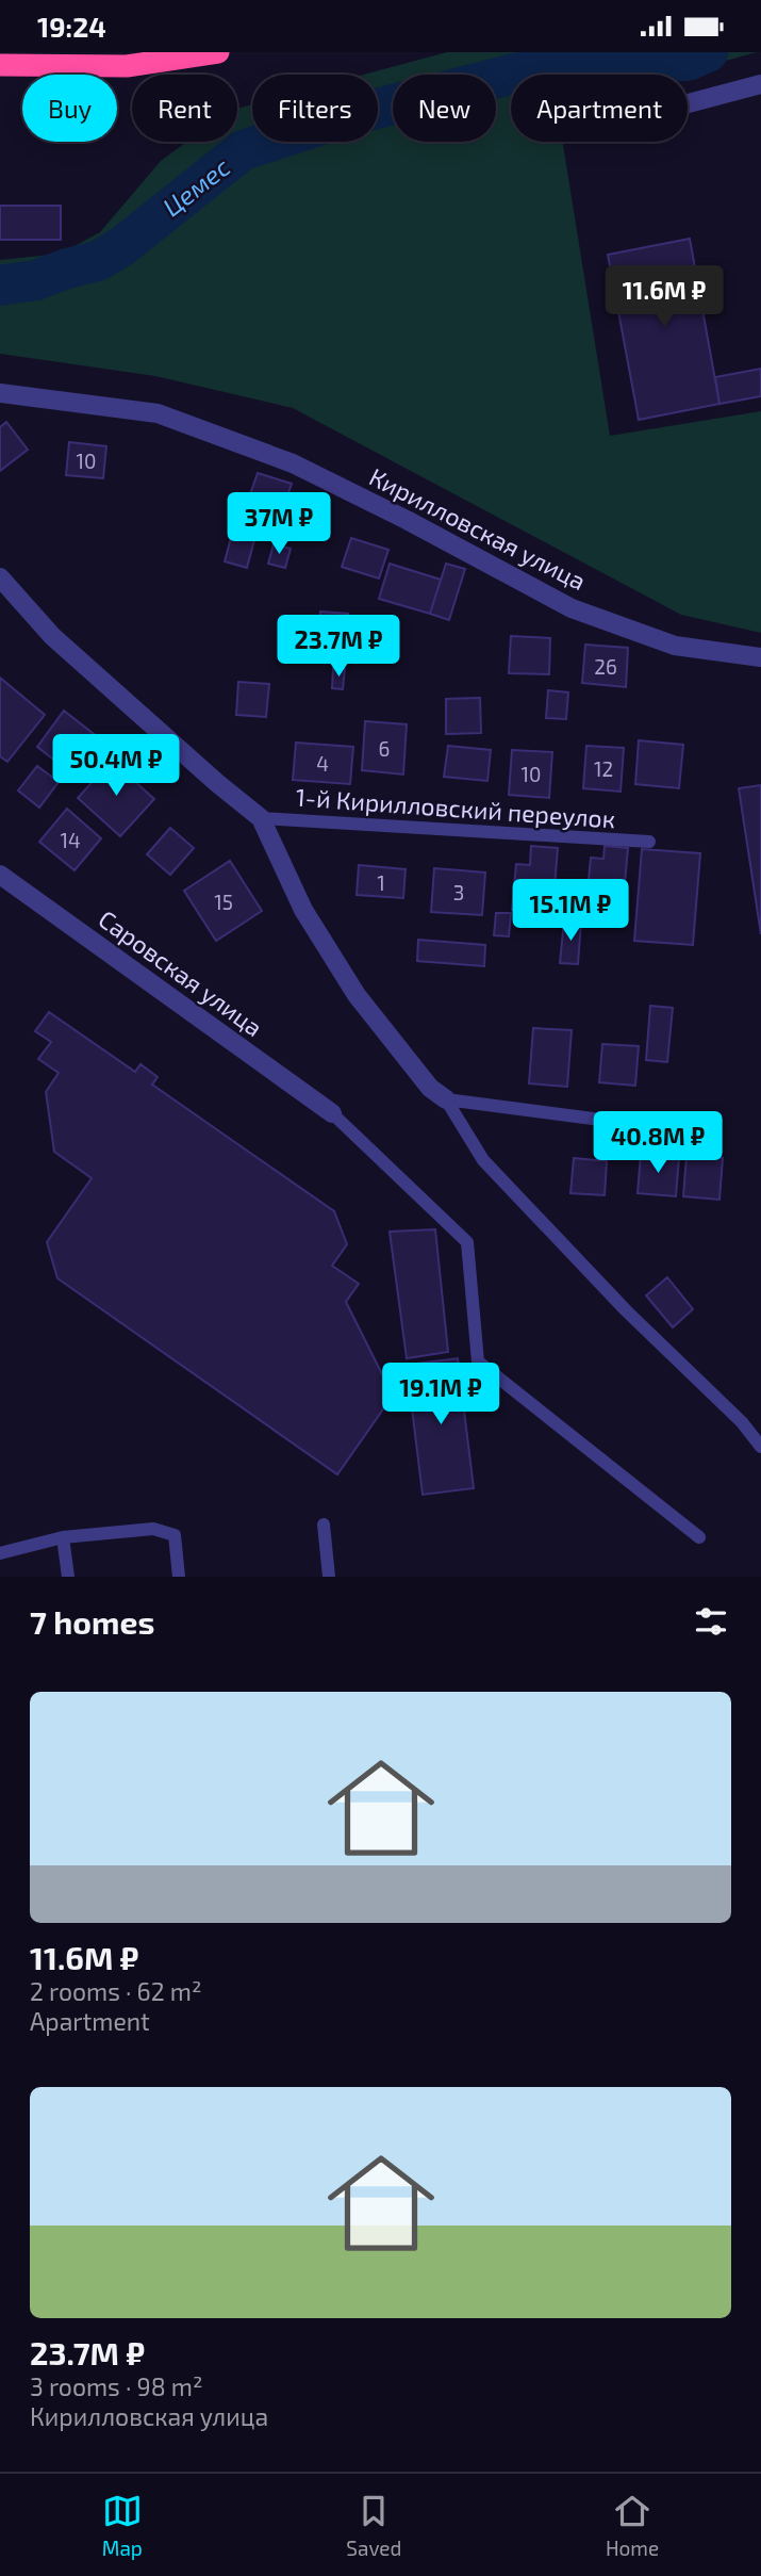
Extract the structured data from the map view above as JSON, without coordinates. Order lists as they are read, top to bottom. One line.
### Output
{"streets":{"street":["Кирилловская улица","Саровская улица"],"lane":["1-й Кирилловский переулок"]},"water":["Цемес"],"house_numbers":["10","26","6","4","12","10","14","1","3","15"],"page":{"status":"19:24","chip":["Buy","Rent","Filters","New","Apartment"],"price":["11.6M ₽","37M ₽","23.7M ₽","50.4M ₽","15.1M ₽","40.8M ₽","19.1M ₽"],"heading":"7 homes","list":[{"name":"11.6M ₽","note":"2 rooms · 62 m² · Apartment"},{"name":"23.7M ₽","note":"3 rooms · 98 m² · Кирилловская улица"}],"tabs":["Map","Saved","Home"]}}
